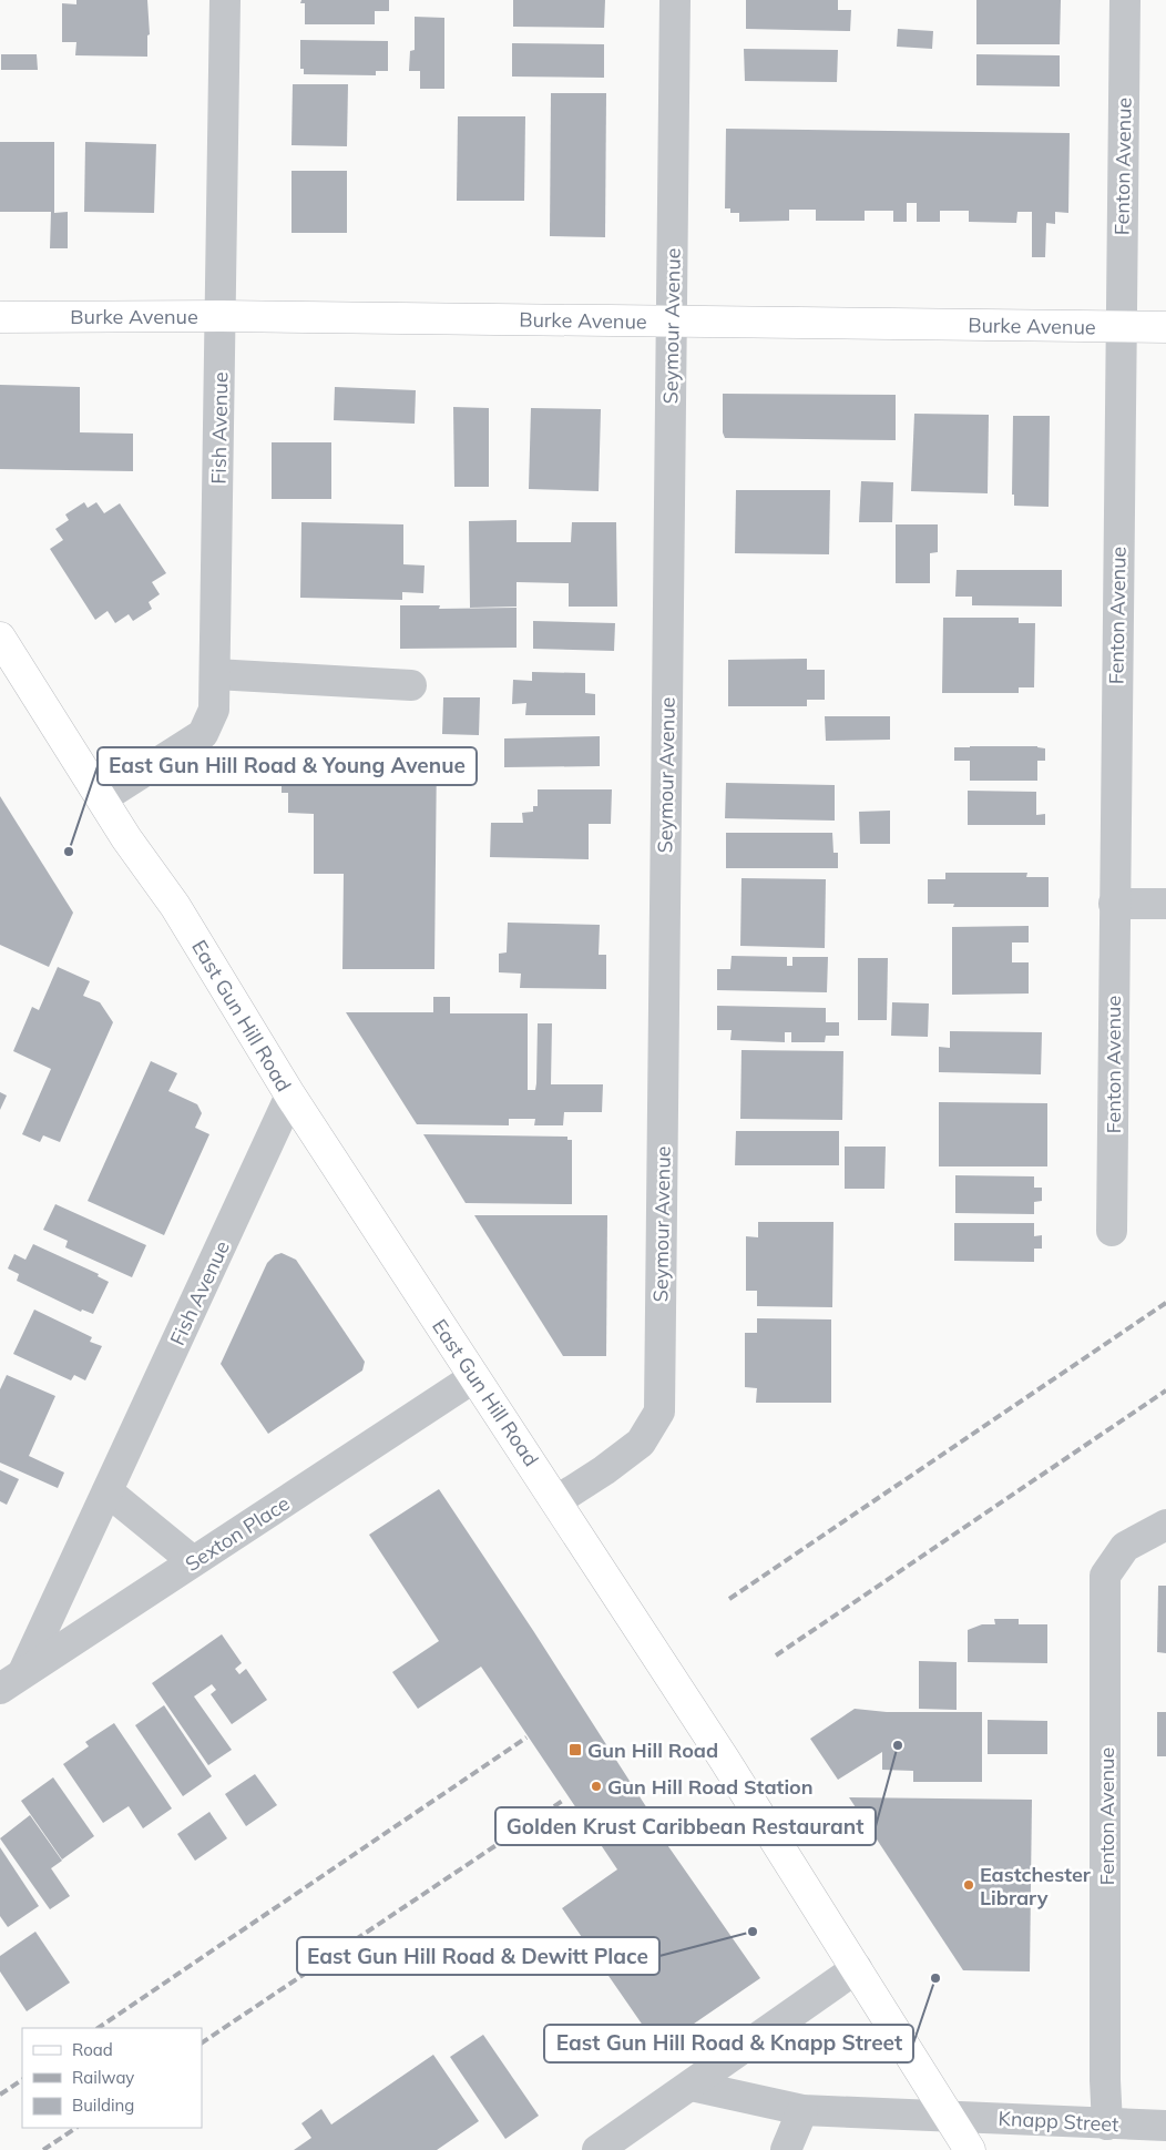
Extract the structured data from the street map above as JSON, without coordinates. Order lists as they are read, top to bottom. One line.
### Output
{"streets":{"main road":["Burke Avenue","East Gun Hill Road"],"street":["Fenton Avenue","Seymour Avenue","Fish Avenue","Sexton Place","Knapp Street"]},"crossings":[["Fenton Avenue","Burke Avenue"],["Fenton Avenue","Knapp Street"],["Burke Avenue","Seymour Avenue"],["Burke Avenue","Fish Avenue"],["Seymour Avenue","East Gun Hill Road"],["Fish Avenue","East Gun Hill Road"],["Fish Avenue","Sexton Place"],["East Gun Hill Road","Sexton Place"],["East Gun Hill Road","Knapp Street"]],"places":{"other":["East Gun Hill Road & Young Avenue","Golden Krust Caribbean Restaurant","Gun Hill Road Station","Eastchester Library","East Gun Hill Road & Dewitt Place","East Gun Hill Road & Knapp Street"],"transit":["Gun Hill Road"]},"legend":["Road","Railway","Building"]}
